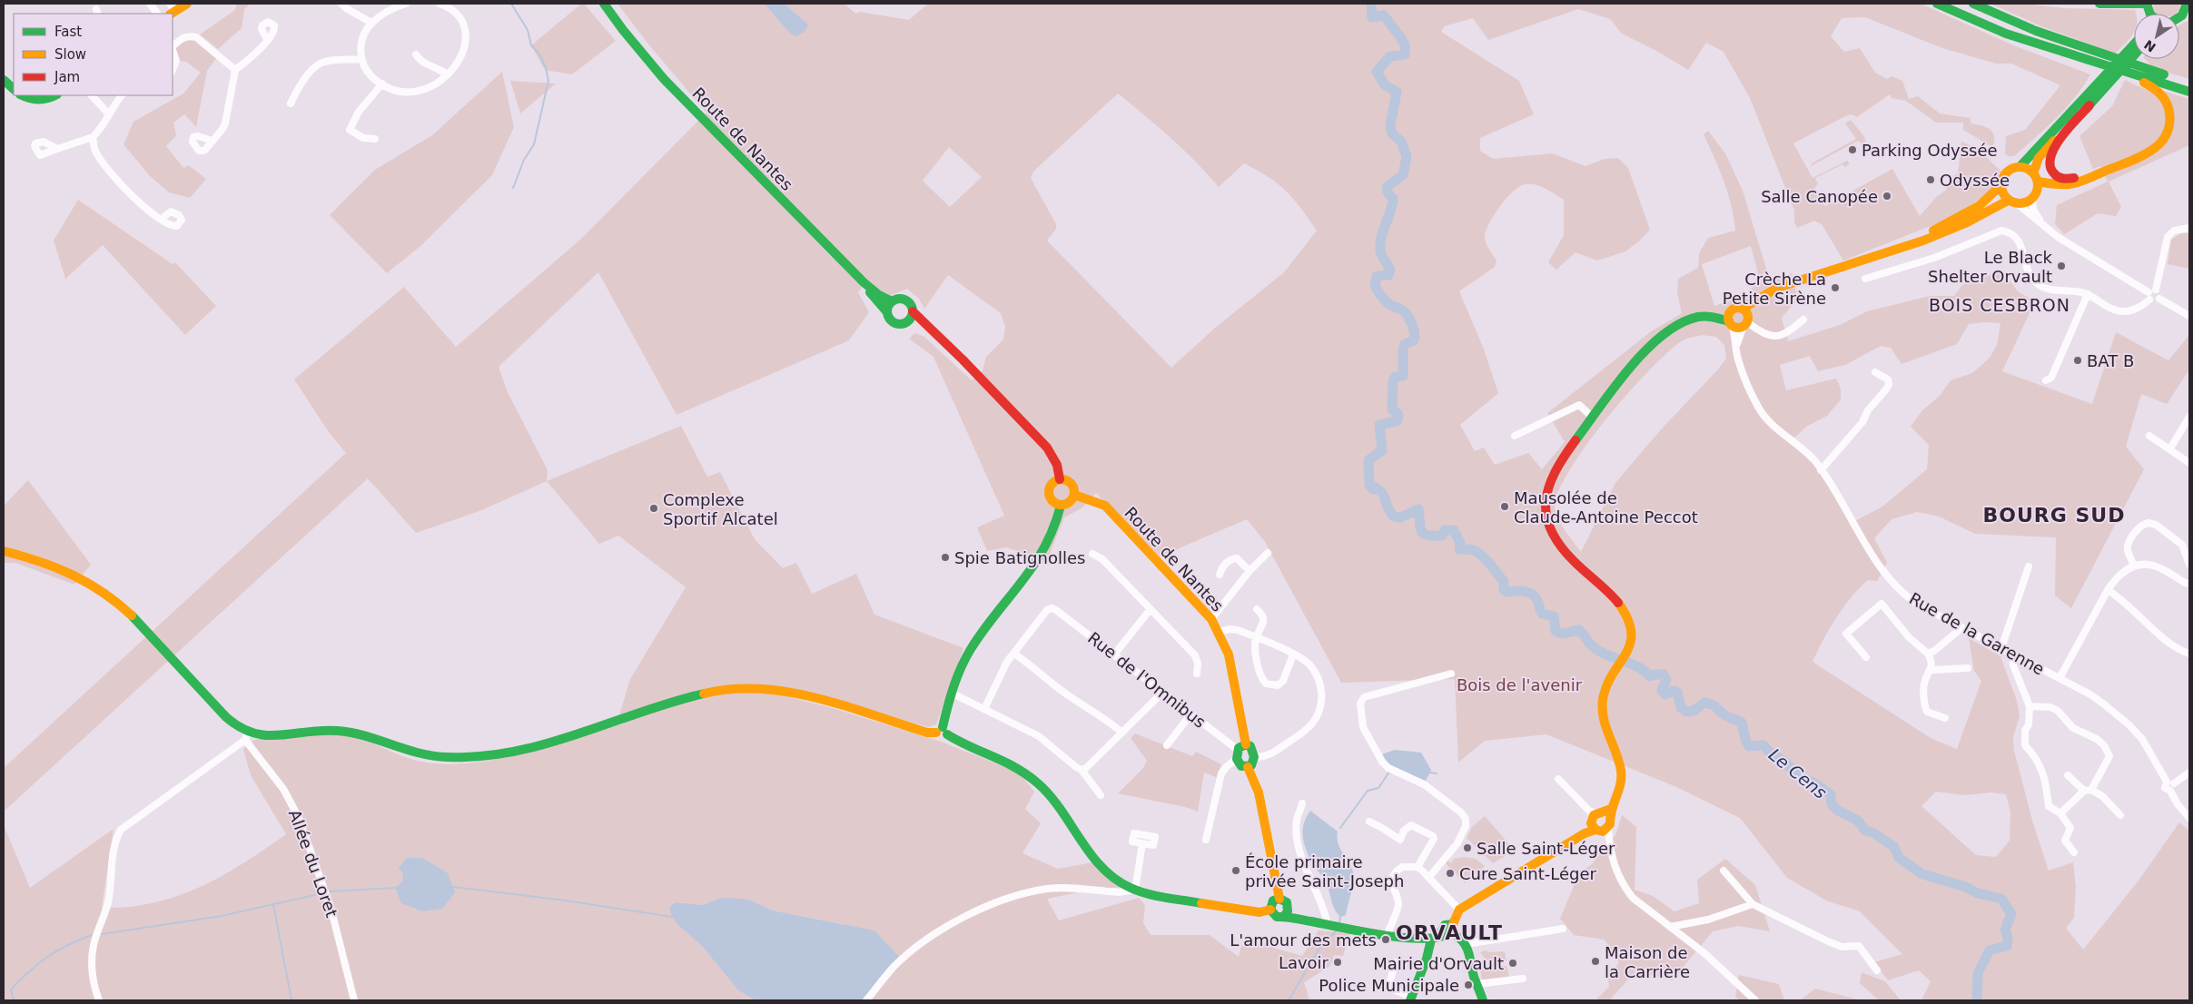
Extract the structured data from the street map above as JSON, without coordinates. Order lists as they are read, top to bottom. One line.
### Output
{"streets":{"main road":["Route de Nantes"],"street":["Rue de la Garenne","Rue de l'Omnibus","Allée du Loret"]},"crossings":[["Route de Nantes","Rue de l'Omnibus"]],"districts":["BOIS CESBRON","BOURG SUD","ORVAULT"],"water":["Le Cens"],"parks":["Bois de l'avenir"],"places":["Parking Odyssée","Odyssée","Salle Canopée","Le Black Shelter Orvault","Crèche La Petite Sirène","BAT B","Mausolée de Claude-Antoine Peccot","Complexe Sportif Alcatel","Spie Batignolles","Salle Saint-Léger","École primaire privée Saint-Joseph","Cure Saint-Léger","L'amour des mets","Maison de la Carrière","Lavoir","Mairie d'Orvault","Police Municipale"],"legend":["Fast","Slow","Jam"],"north":"bottom left"}
